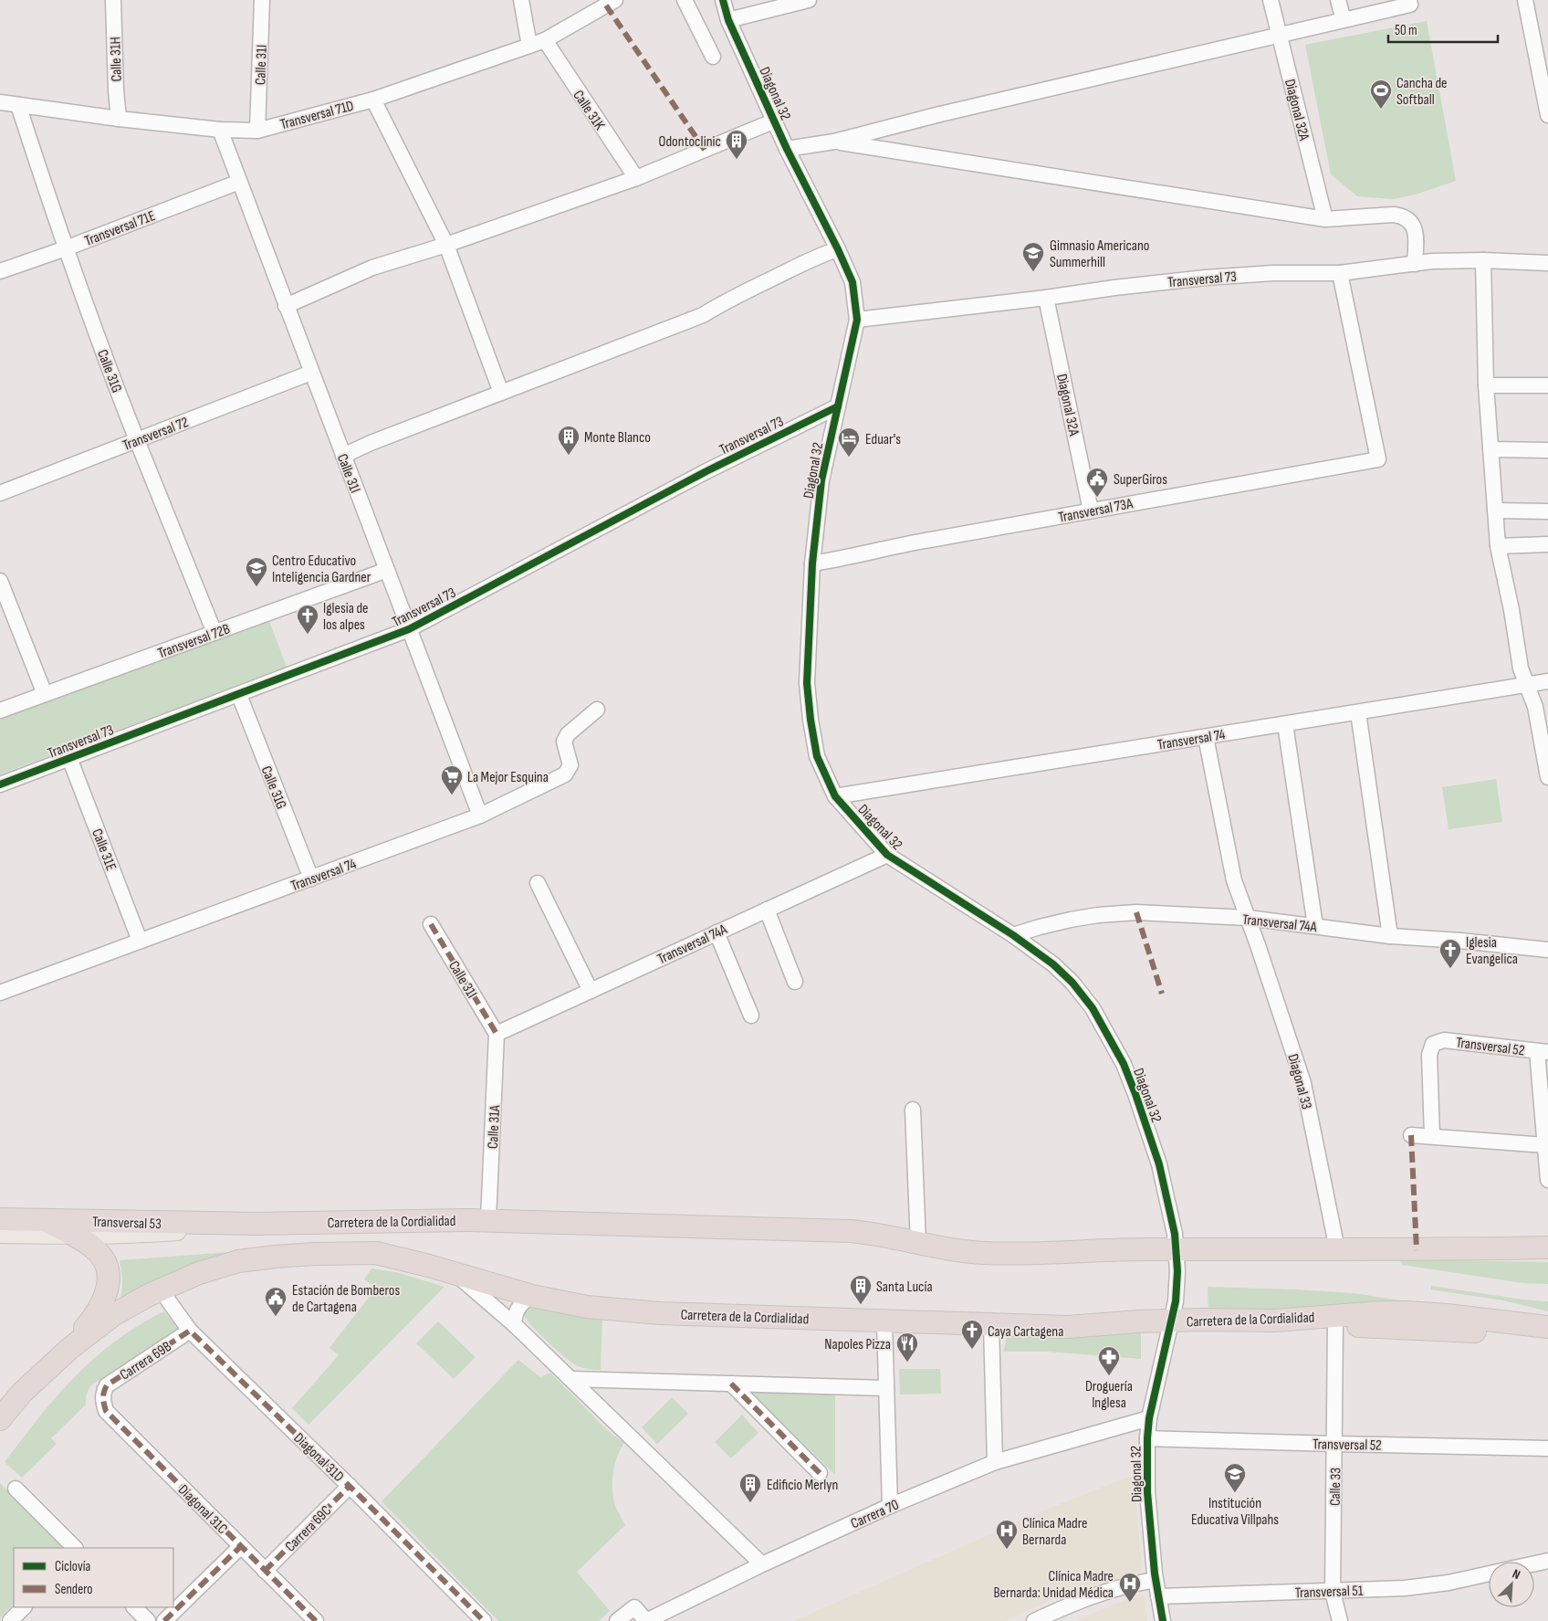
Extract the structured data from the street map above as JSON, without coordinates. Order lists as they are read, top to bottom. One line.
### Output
{"streets":{"highway":["Carretera de la Cordialidad","Transversal 53"],"street":["Calle 31H","Calle 31I","Diagonal 32","Calle 31K","Diagonal 32A","Transversal 71D","Transversal 71E","Transversal 73","Calle 31G","Transversal 72","Transversal 73A","Transversal 72B","Transversal 74","Calle 31E","Transversal 74A","Transversal 52","Diagonal 33","Calle 31A","Carrera 69B","Diagonal 31D","Calle 33","Diagonal 31C","Carrera 70","Carrera 69C","Transversal 51"]},"crossings":[["Calle 31H","Transversal 71D"],["Calle 31I","Transversal 71D"],["Calle 31I","Transversal 71E"],["Calle 31I","Transversal 73"],["Calle 31I","Transversal 72"],["Calle 31I","Transversal 72B"],["Calle 31I","Transversal 74"],["Calle 31I","Transversal 74A"],["Calle 31I","Calle 31A"],["Diagonal 32","Transversal 73"],["Diagonal 32","Transversal 73A"],["Diagonal 32","Transversal 74"],["Diagonal 32","Transversal 74A"],["Diagonal 32","Transversal 52"],["Diagonal 32","Carretera de la Cordialidad"],["Diagonal 32","Carrera 70"],["Diagonal 32","Transversal 51"],["Calle 31K","Transversal 71D"],["Diagonal 32A","Transversal 73"],["Diagonal 32A","Transversal 73A"],["Transversal 71D","Calle 31G"],["Transversal 71E","Calle 31G"],["Transversal 73","Calle 31G"],["Transversal 73","Transversal 73A"],["Transversal 73","Calle 31E"],["Calle 31G","Transversal 72"],["Calle 31G","Transversal 72B"],["Calle 31G","Transversal 74"],["Transversal 74","Calle 31E"],["Transversal 74","Diagonal 33"],["Transversal 74A","Diagonal 33"],["Transversal 74A","Calle 31A"],["Transversal 52","Calle 33"],["Diagonal 33","Carretera de la Cordialidad"],["Calle 31A","Carretera de la Cordialidad"],["Carretera de la Cordialidad","Transversal 53"],["Carretera de la Cordialidad","Diagonal 31D"],["Carrera 69B","Diagonal 31D"],["Carrera 69B","Diagonal 31C"],["Diagonal 31D","Carrera 69C"],["Calle 33","Transversal 51"],["Diagonal 31C","Carrera 69C"]],"places":{"sports":["Cancha de Softball"],"building":["Odontoclinic","Monte Blanco","Santa Lucía","Edificio Merlyn"],"school or university":["Gimnasio Americano Summerhill","Centro Educativo Inteligencia Gardner","Institución Educativa Villpahs"],"hotel":["Eduar's"],"public building":["SuperGiros","Estación de Bomberos de Cartagena"],"church":["Iglesia de los alpes","Iglesia Evangelica","Caya Cartagena"],"supermarket":["La Mejor Esquina"],"restaurant":["Napoles Pizza"],"pharmacy":["Droguería Inglesa"],"hospital":["Clínica Madre Bernarda","Clínica Madre Bernarda: Unidad Médica"]},"legend":["Ciclovía","Sendero"],"scale_bar":"50 m","north":"top right"}
